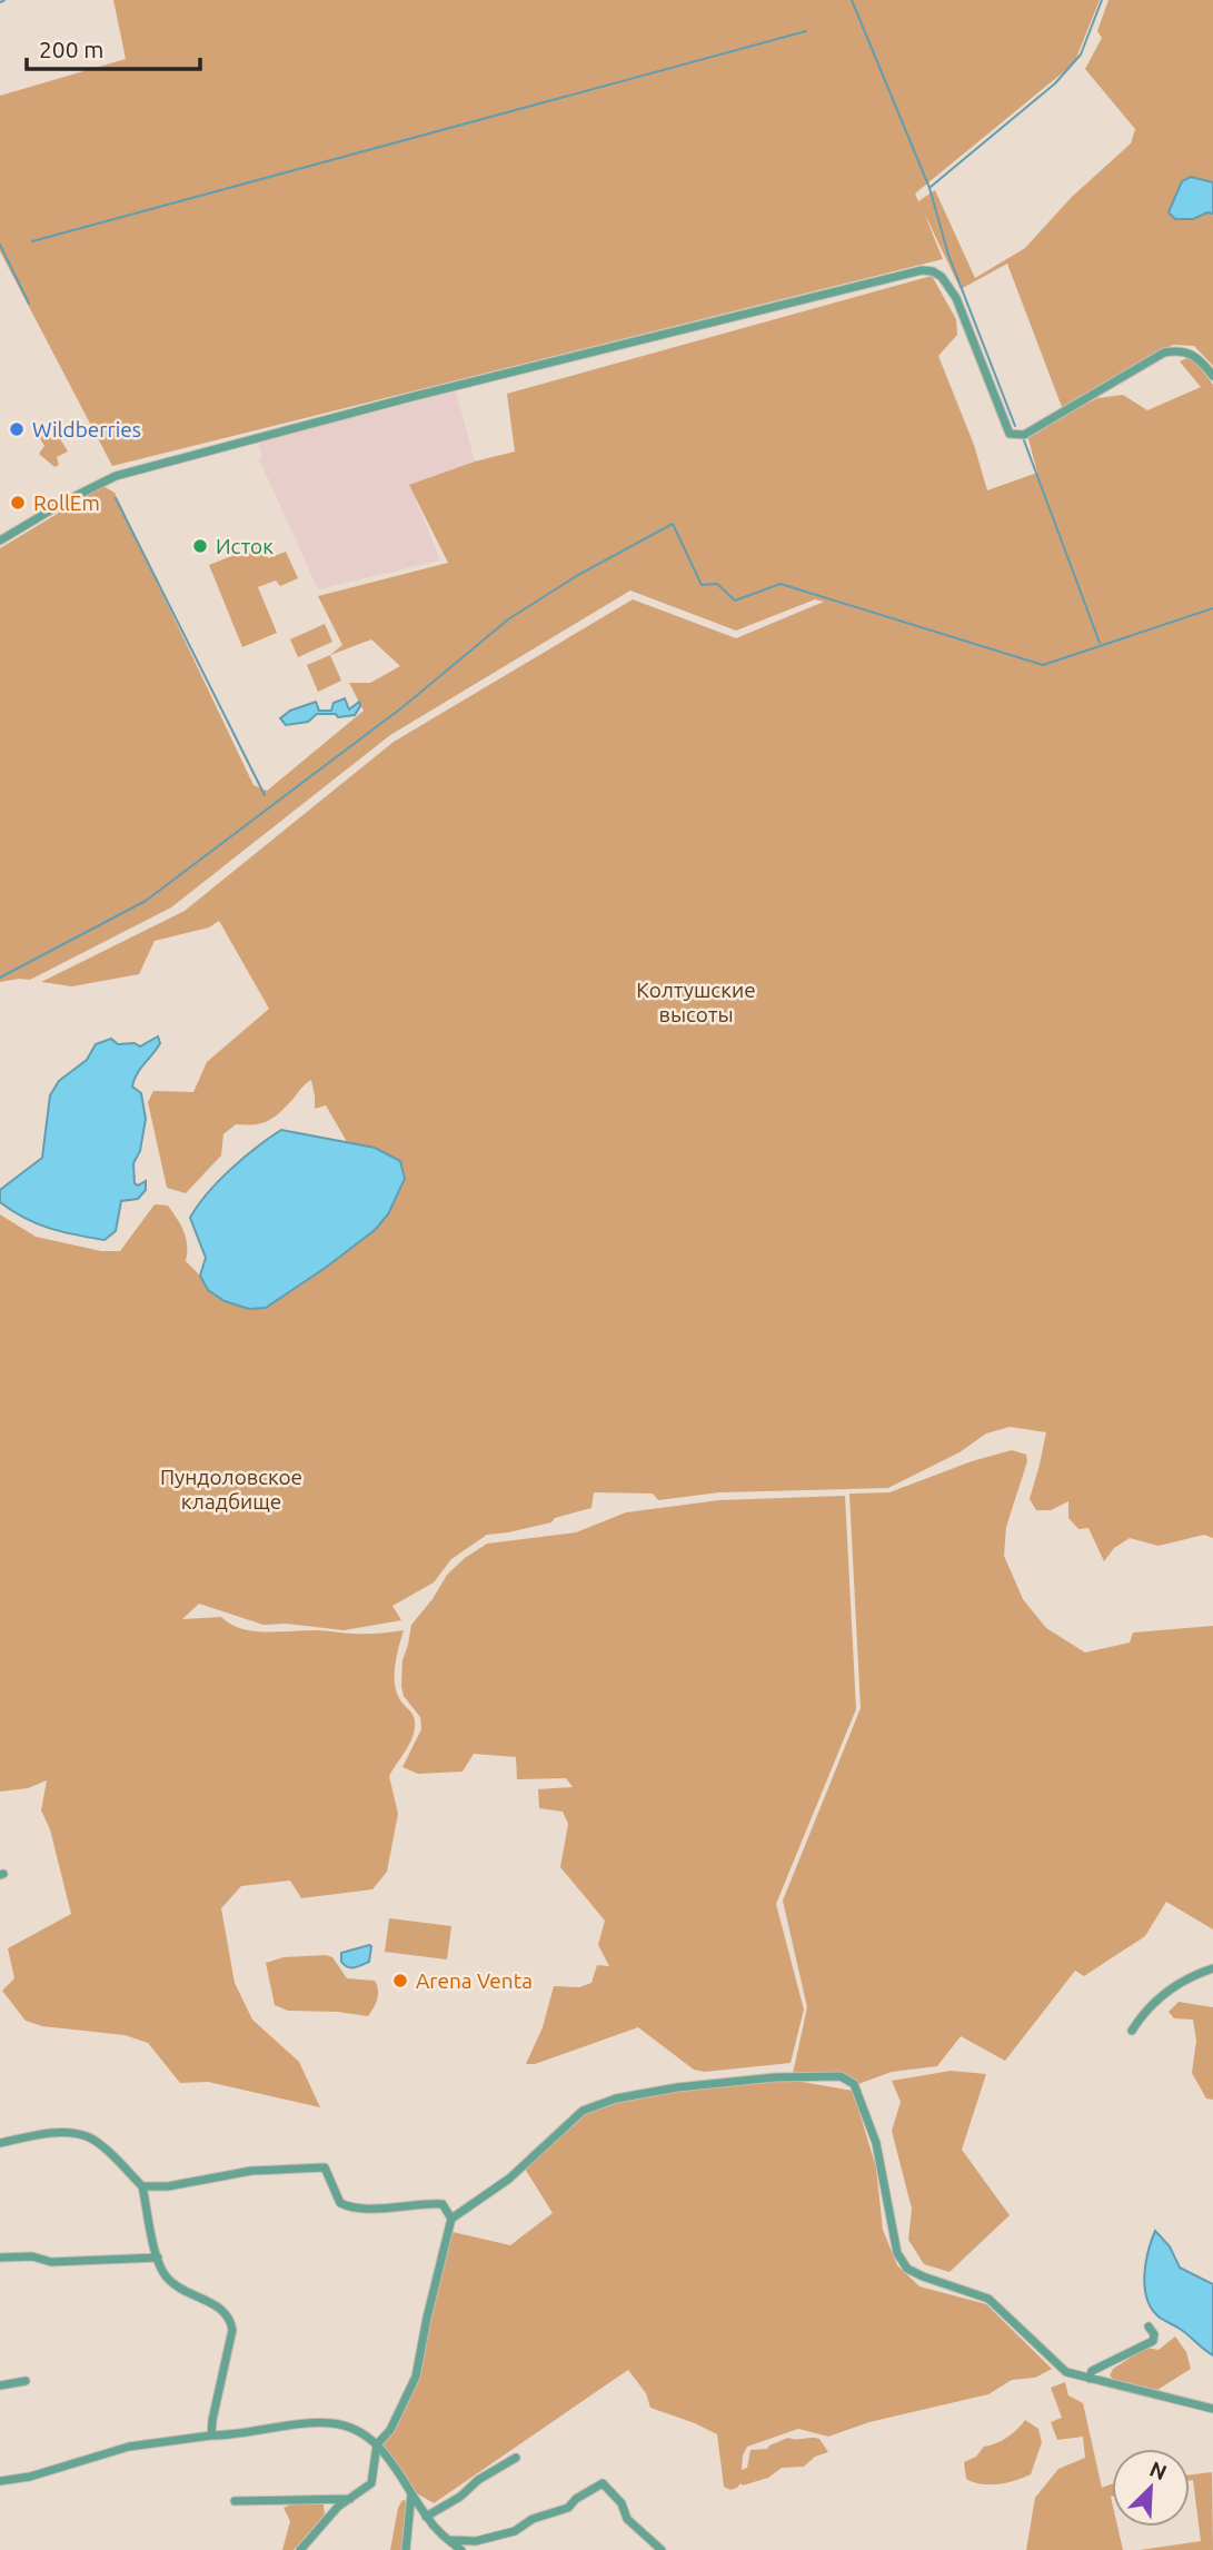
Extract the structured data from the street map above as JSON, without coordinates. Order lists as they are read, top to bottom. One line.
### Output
{"parks":["Колтушские высоты","Пундоловское кладбище"],"places":["Wildberries","RollEm","Исток","Arena Venta"],"scale_bar":"200 m","north":"top right"}
